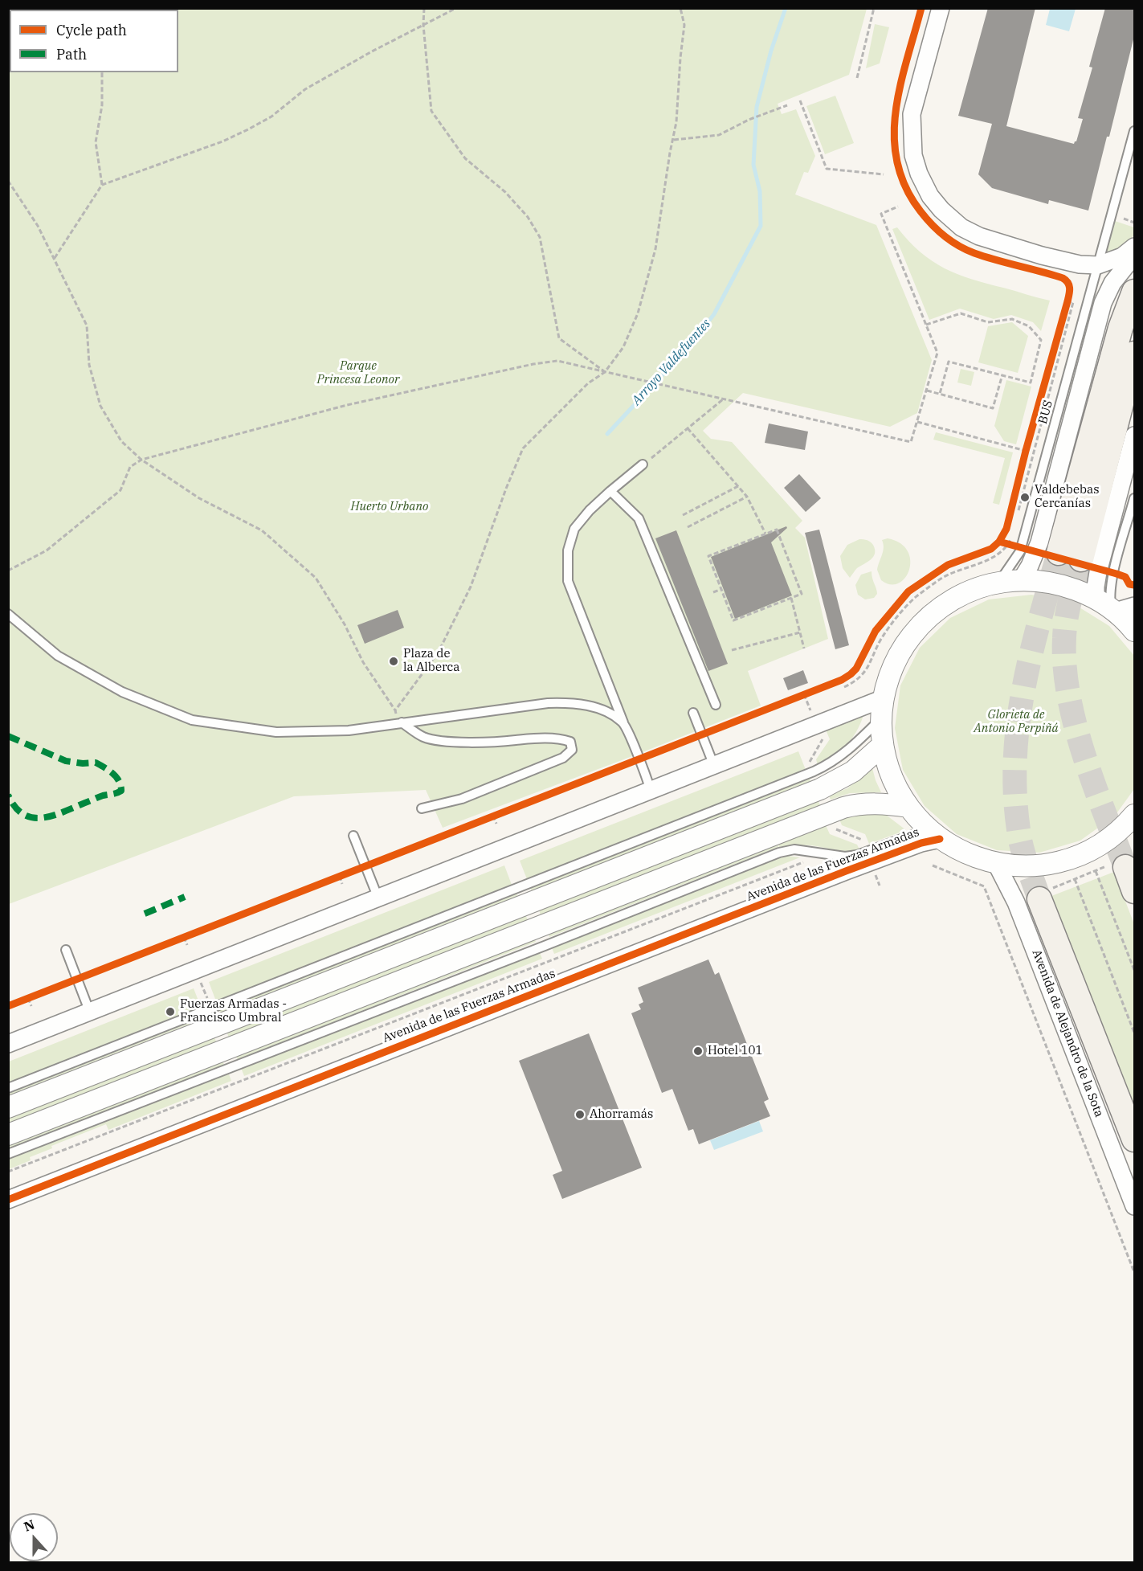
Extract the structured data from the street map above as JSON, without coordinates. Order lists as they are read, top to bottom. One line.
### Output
{"streets":{"main road":["Avenida de Alejandro de la Sota"],"street":["Avenida de las Fuerzas Armadas"],"lane":["BUS"]},"water":["Arroyo Valdefuentes"],"parks":["Parque Princesa Leonor","Huerto Urbano","Glorieta de Antonio Perpiñá"],"places":["Valdebebas Cercanías","Plaza de la Alberca","Fuerzas Armadas - Francisco Umbral","Hotel 101","Ahorramás"],"legend":["Cycle path","Path"],"north":"top"}
